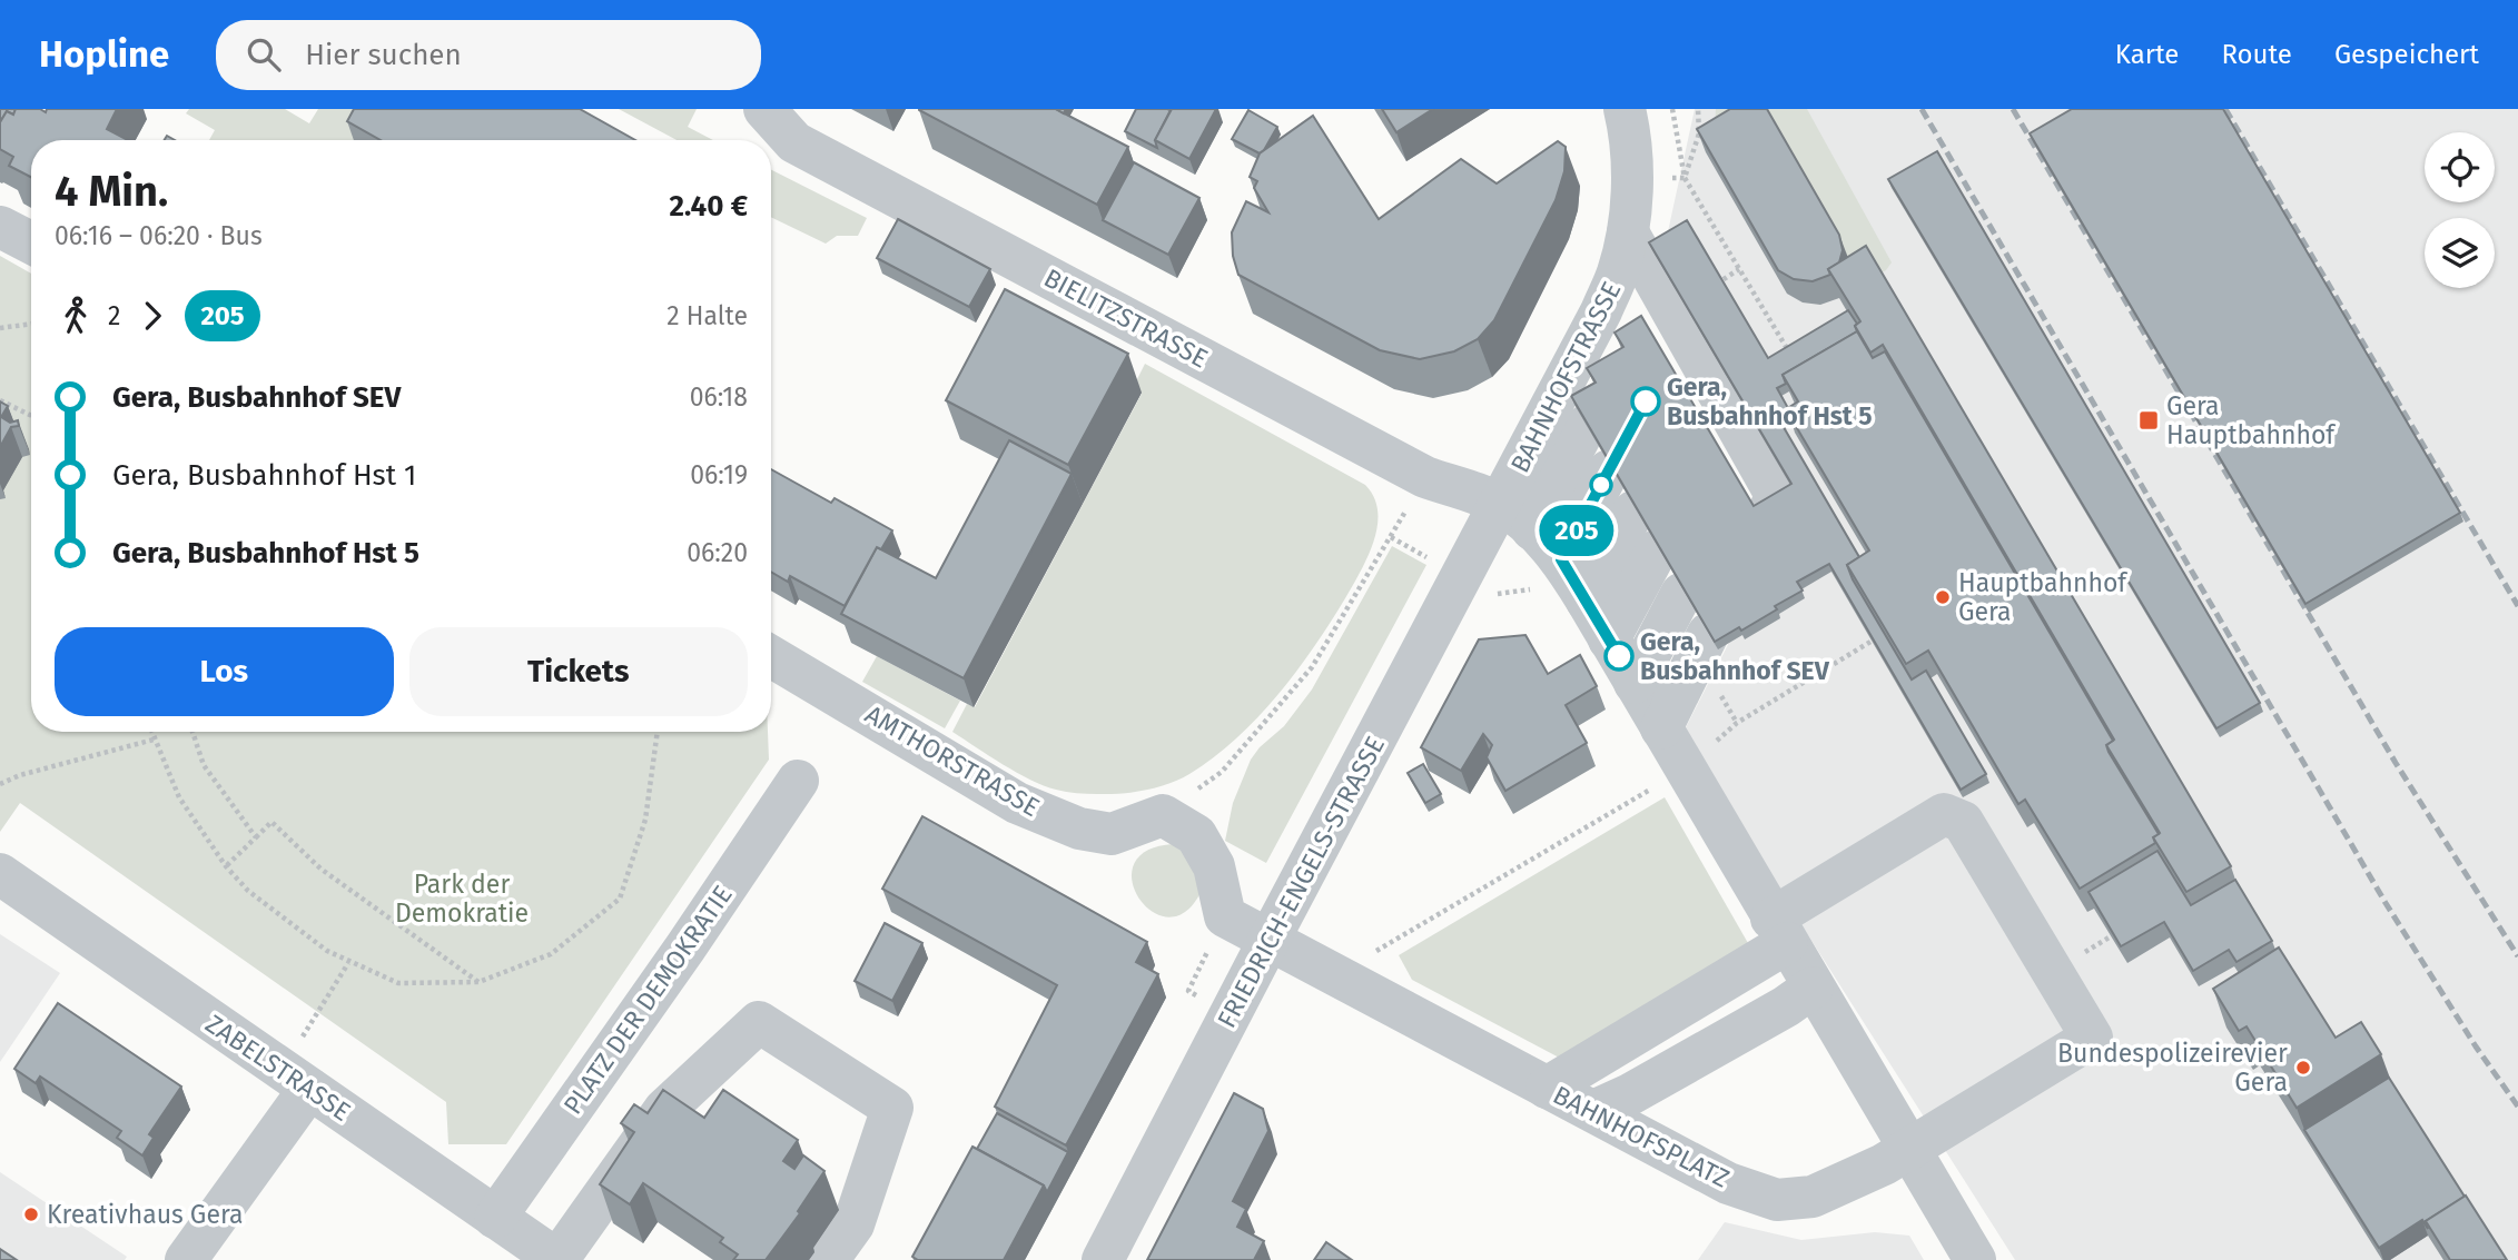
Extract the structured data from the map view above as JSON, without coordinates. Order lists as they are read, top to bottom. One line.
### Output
{"streets":{"street":["BIELITZSTRASSE","BAHNHOFSTRASSE","AMTHORSTRASSE","FRIEDRICH-ENGELS-STRASSE","PLATZ DER DEMOKRATIE","ZABELSTRASSE","BAHNHOFSPLATZ"]},"crossings":[["BIELITZSTRASSE","BAHNHOFSTRASSE"],["BIELITZSTRASSE","FRIEDRICH-ENGELS-STRASSE"],["BAHNHOFSTRASSE","FRIEDRICH-ENGELS-STRASSE"],["FRIEDRICH-ENGELS-STRASSE","BAHNHOFSPLATZ"],["PLATZ DER DEMOKRATIE","ZABELSTRASSE"]],"parks":["Park der Demokratie"],"places":{"other":["Gera, Busbahnhof Hst 5","Hauptbahnhof Gera","Gera, Busbahnhof SEV","Bundespolizeirevier Gera","Kreativhaus Gera"],"transit":["Gera Hauptbahnhof"]},"lines":["bus line 205"],"page":{"header":"Hopline","search":"Hier suchen","nav":["Karte","Route","Gespeichert"],"on_map":"205","heading":["4 Min.","06:16 – 06:20 · Bus","2.40 €"],"legs":["2","205","2 Halte"],"list":[{"name":"Gera, Busbahnhof SEV","value":"06:18"},{"name":"Gera, Busbahnhof Hst 1","value":"06:19"},{"name":"Gera, Busbahnhof Hst 5","value":"06:20"}],"buttons":["Los","Tickets"]}}
